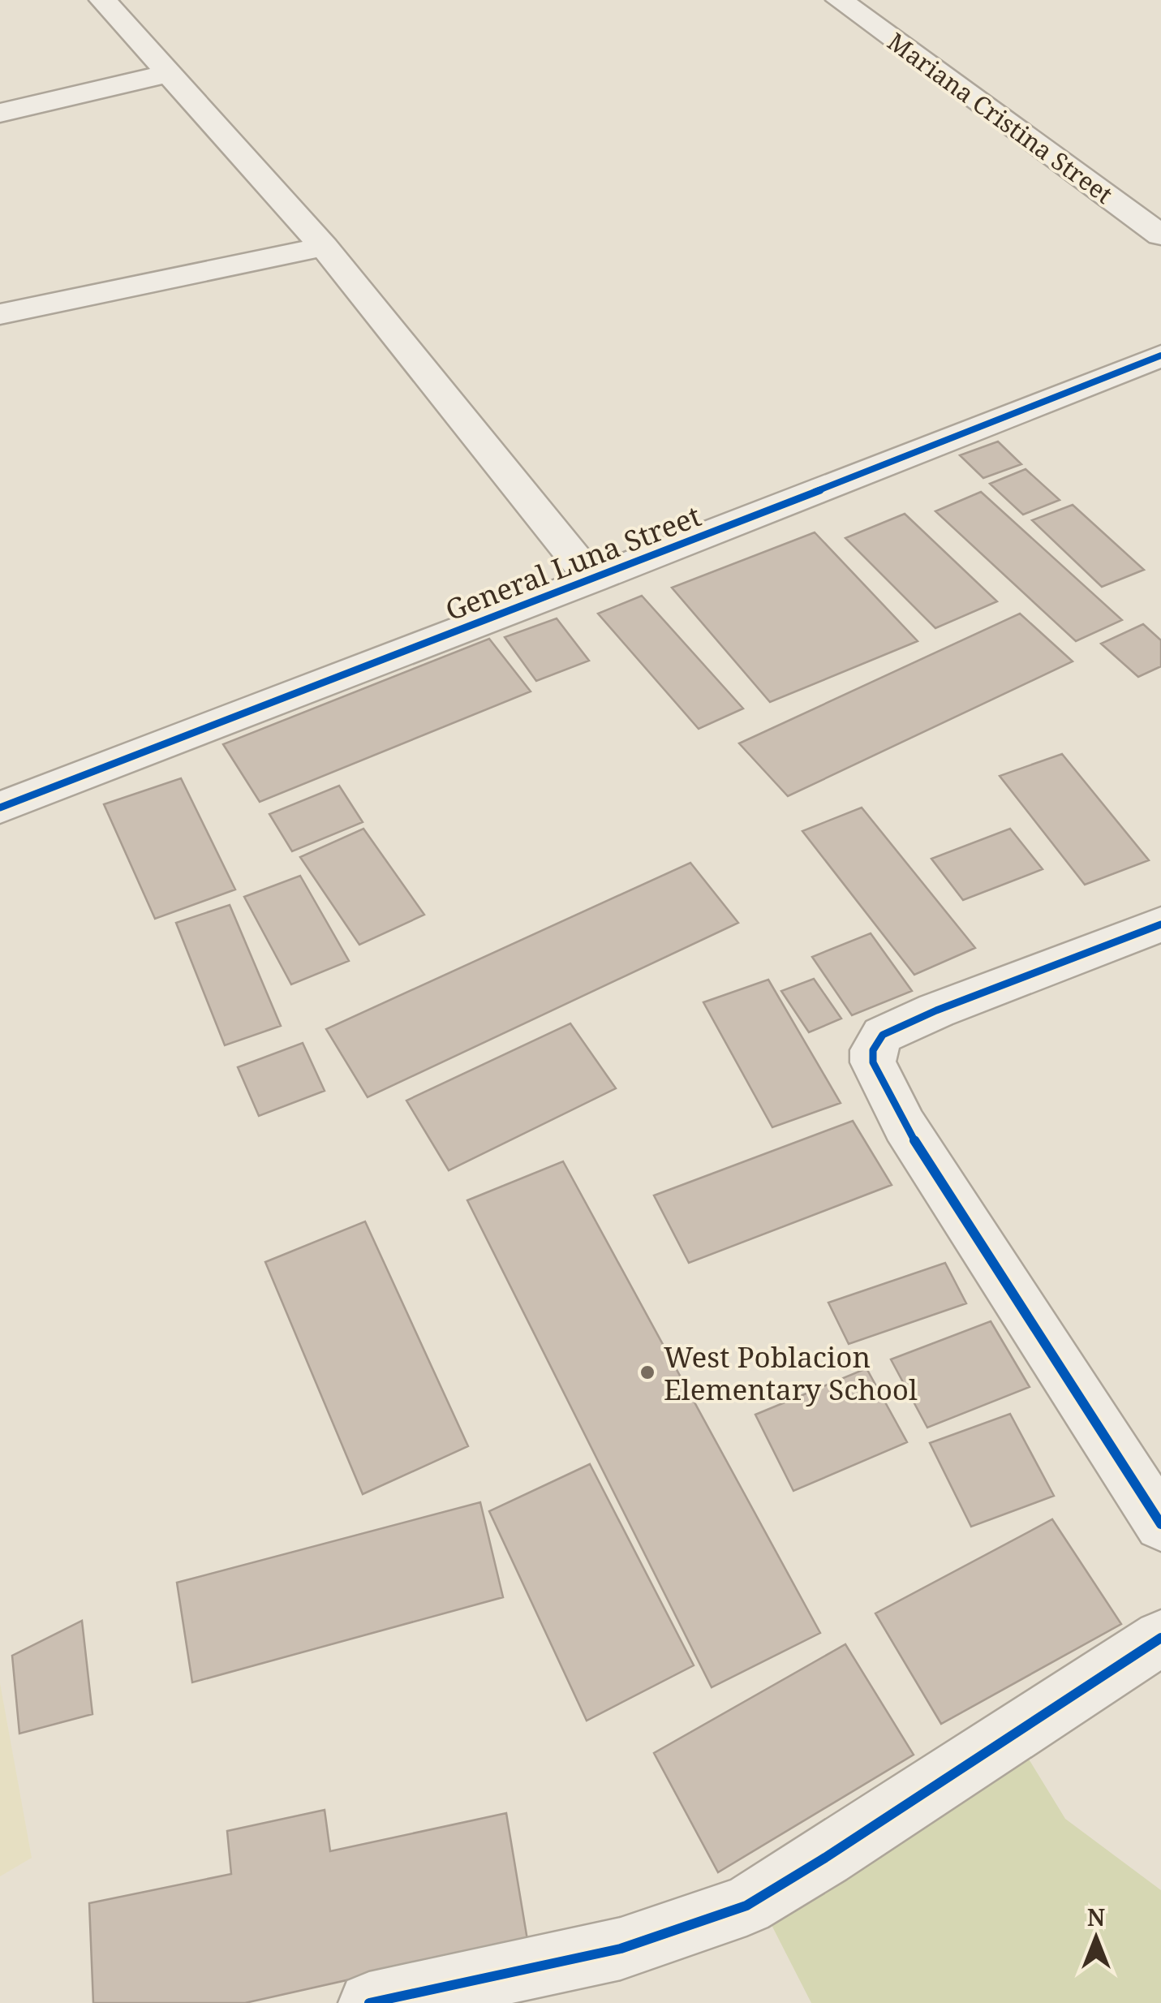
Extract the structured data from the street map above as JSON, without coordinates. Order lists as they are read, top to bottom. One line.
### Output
{"streets":{"street":["Mariana Cristina Street","General Luna Street"]},"places":["West Poblacion Elementary School"],"north":"top"}
